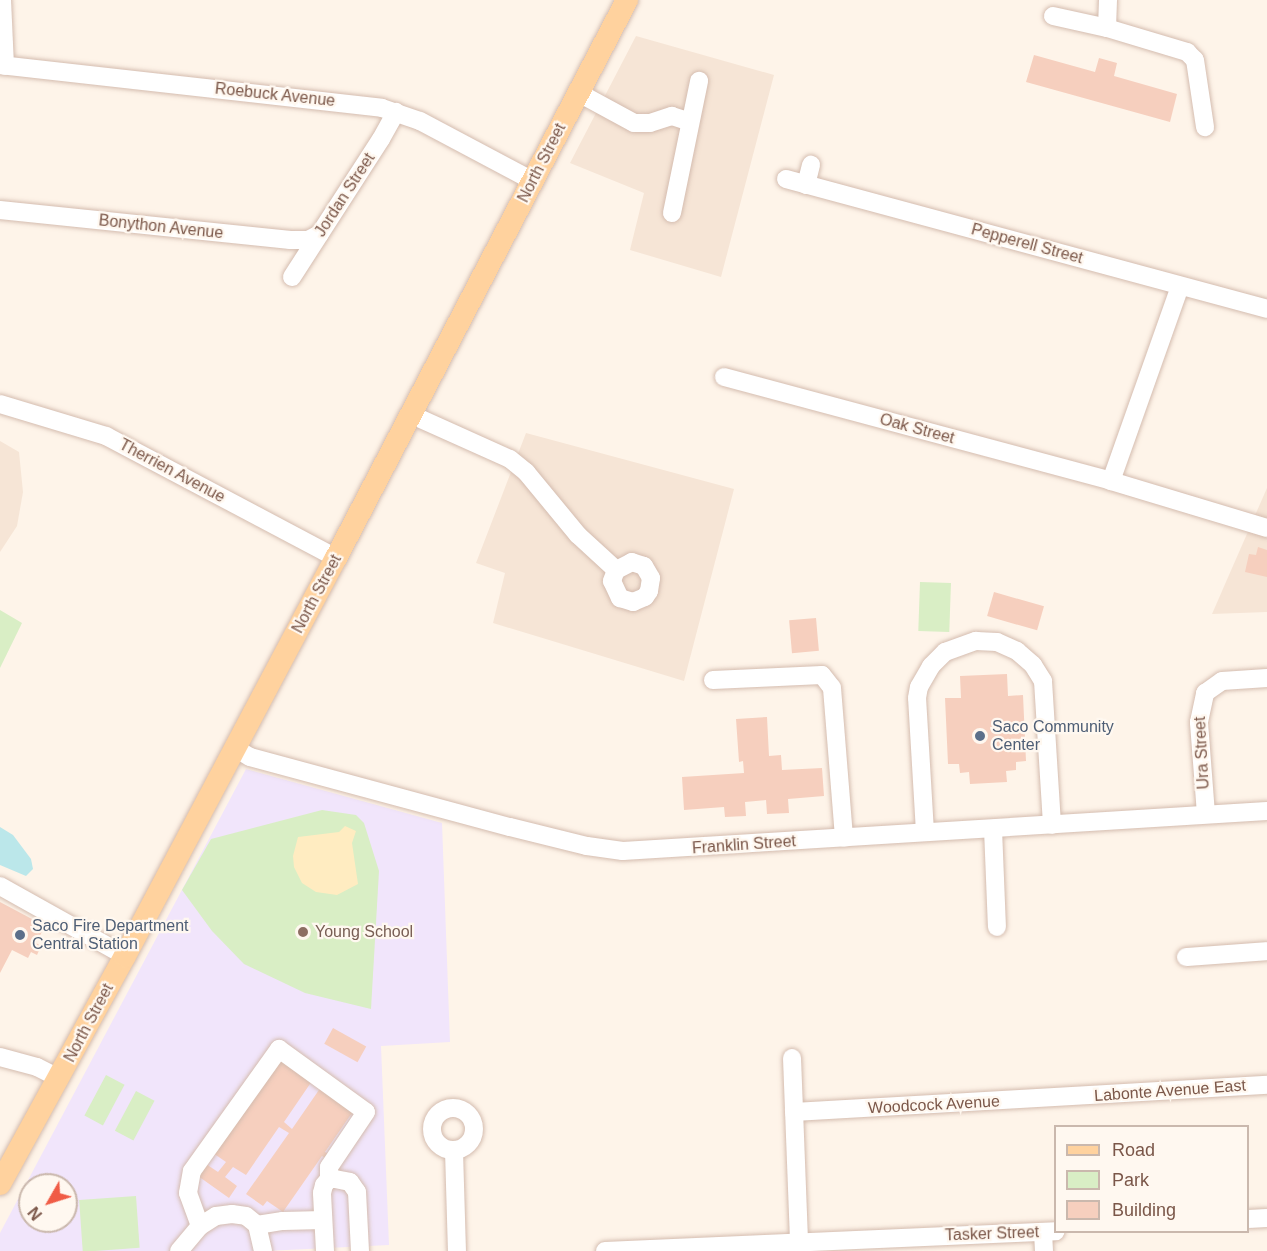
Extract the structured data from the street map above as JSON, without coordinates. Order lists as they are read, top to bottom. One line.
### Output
{"streets":{"main road":["North Street"],"street":["Roebuck Avenue","Jordan Street","Bonython Avenue","Pepperell Street","Oak Street","Therrien Avenue","Ura Street","Franklin Street","Labonte Avenue East","Woodcock Avenue","Tasker Street"]},"crossings":[["Roebuck Avenue","North Street"],["Roebuck Avenue","Jordan Street"],["North Street","Therrien Avenue"],["North Street","Franklin Street"],["Jordan Street","Bonython Avenue"],["Ura Street","Franklin Street"],["Labonte Avenue East","Woodcock Avenue"]],"places":["Saco Community Center","Young School","Saco Fire Department Central Station"],"legend":["Road","Park","Building"],"north":"bottom left"}
